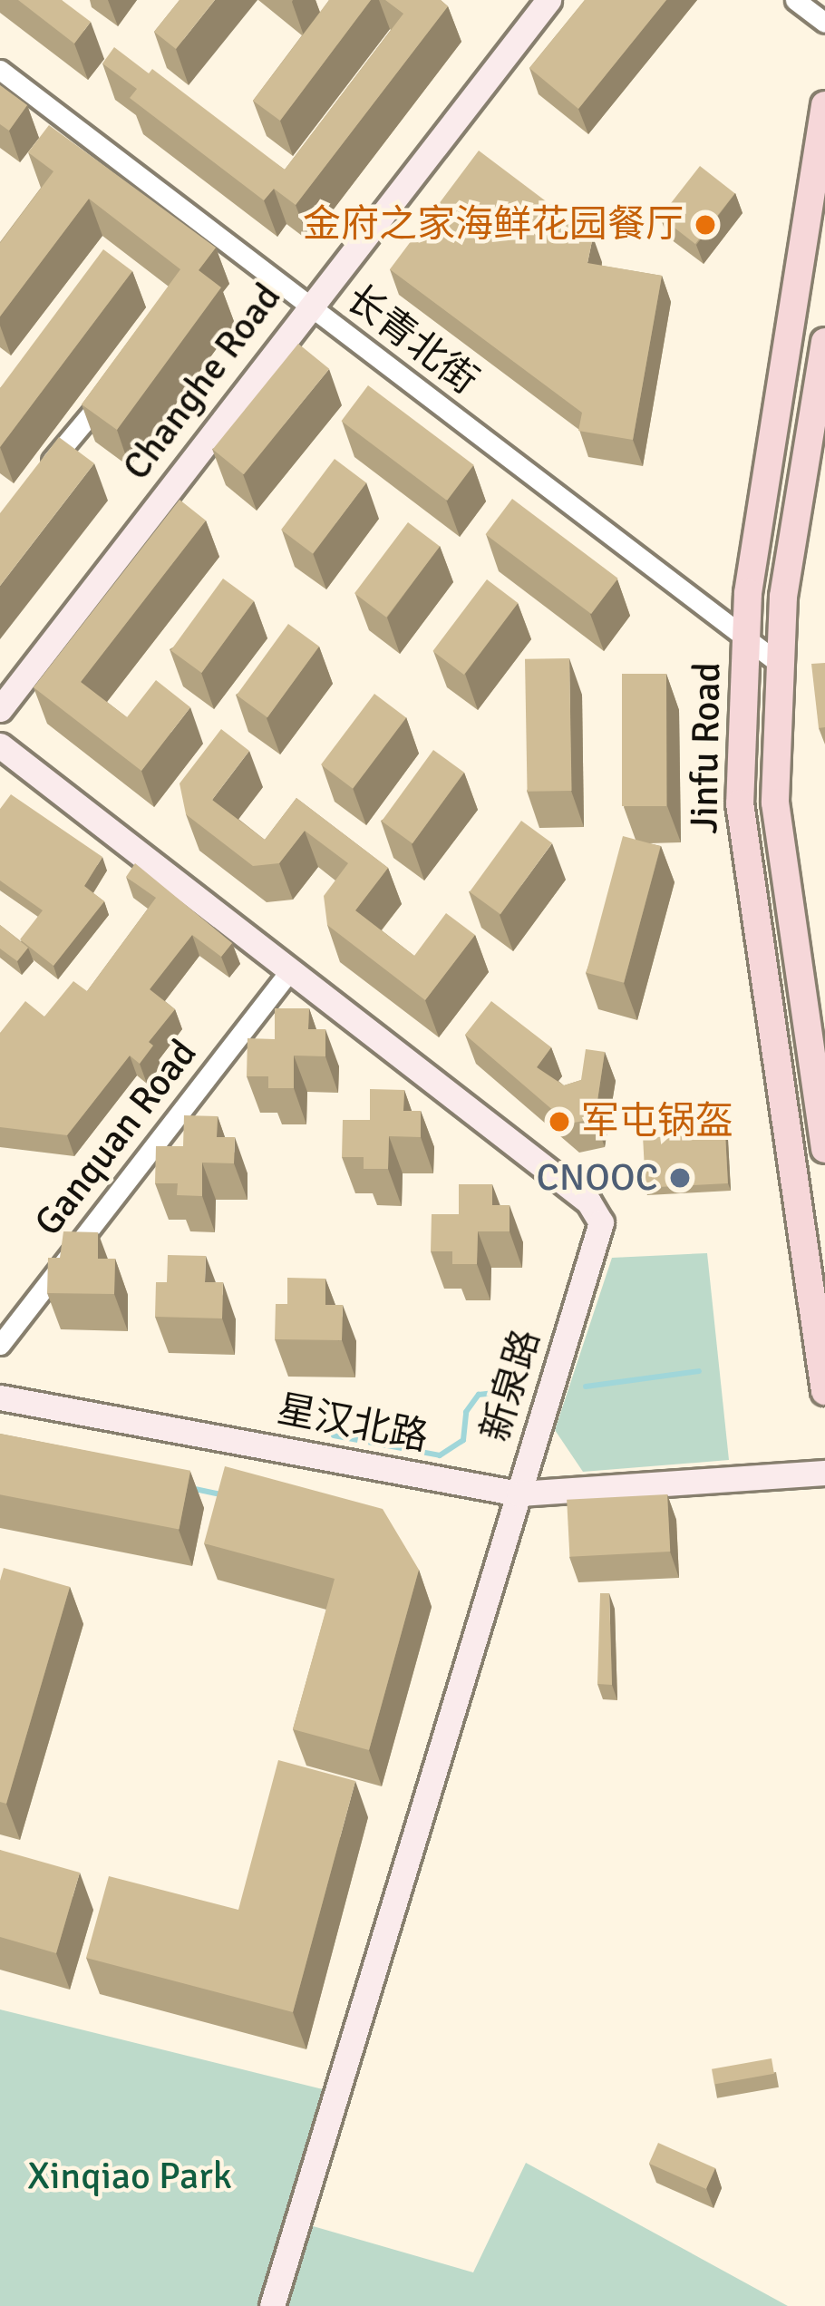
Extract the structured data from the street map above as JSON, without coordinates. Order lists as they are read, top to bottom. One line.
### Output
{"streets":{"main road":["Jinfu Road"],"street":["长青北街","Changhe Road","Ganquan Road","新泉路","星汉北路"]},"crossings":[["长青北街","Changhe Road"],["长青北街","Jinfu Road"],["Ganquan Road","新泉路"],["新泉路","星汉北路"]],"parks":["Xinqiao Park"],"places":["金府之家海鲜花园餐厅","军屯锅盔","CNOOC"]}
